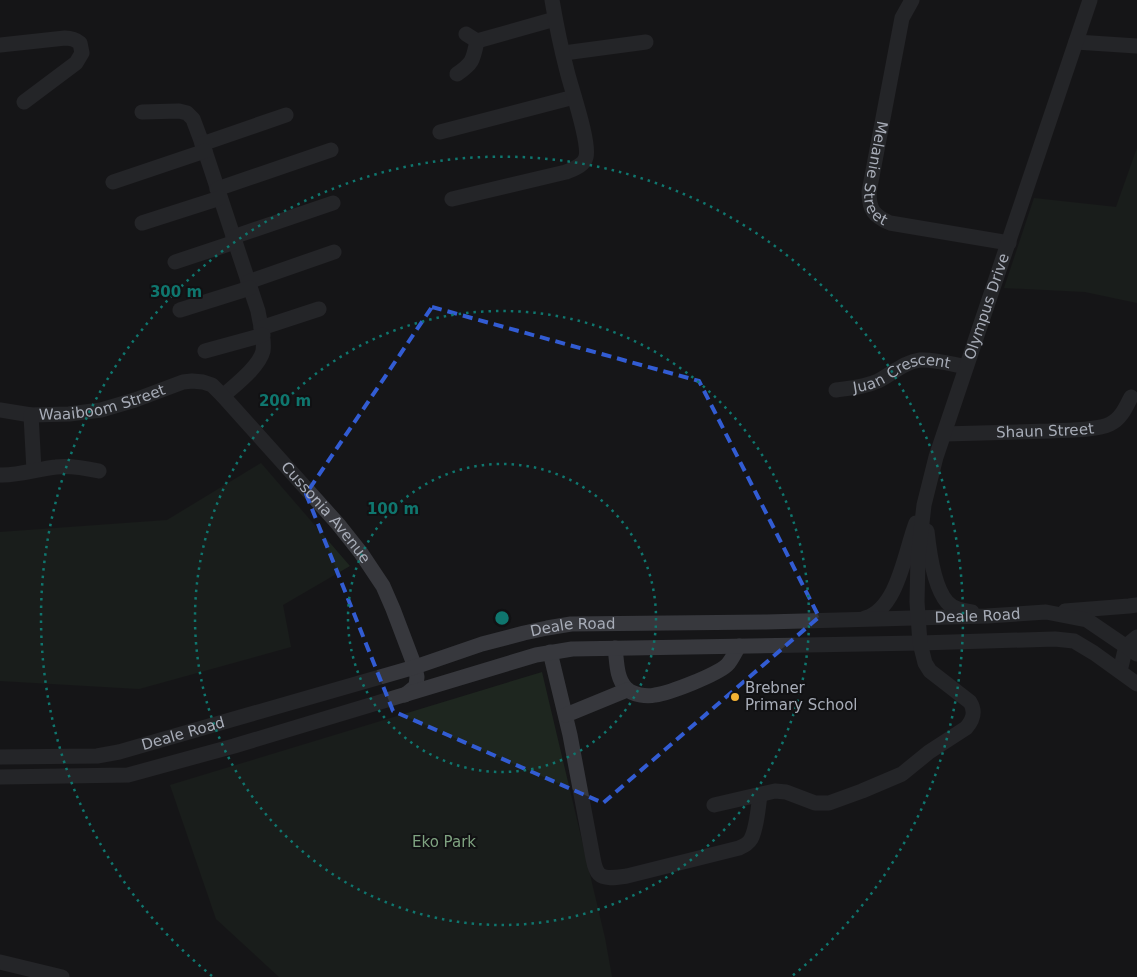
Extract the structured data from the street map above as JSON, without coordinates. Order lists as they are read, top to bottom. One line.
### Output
{"streets":{"street":["Melanie Street","Olympus Drive","Juan Crescent","Waaiboom Street","Shaun Street","Cussonia Avenue","Deale Road"]},"crossings":[["Melanie Street","Olympus Drive"],["Olympus Drive","Juan Crescent"],["Olympus Drive","Shaun Street"],["Olympus Drive","Deale Road"],["Waaiboom Street","Cussonia Avenue"],["Cussonia Avenue","Deale Road"]],"parks":["Eko Park"],"places":["Brebner Primary School"],"rings":["300 m","200 m","100 m"]}
